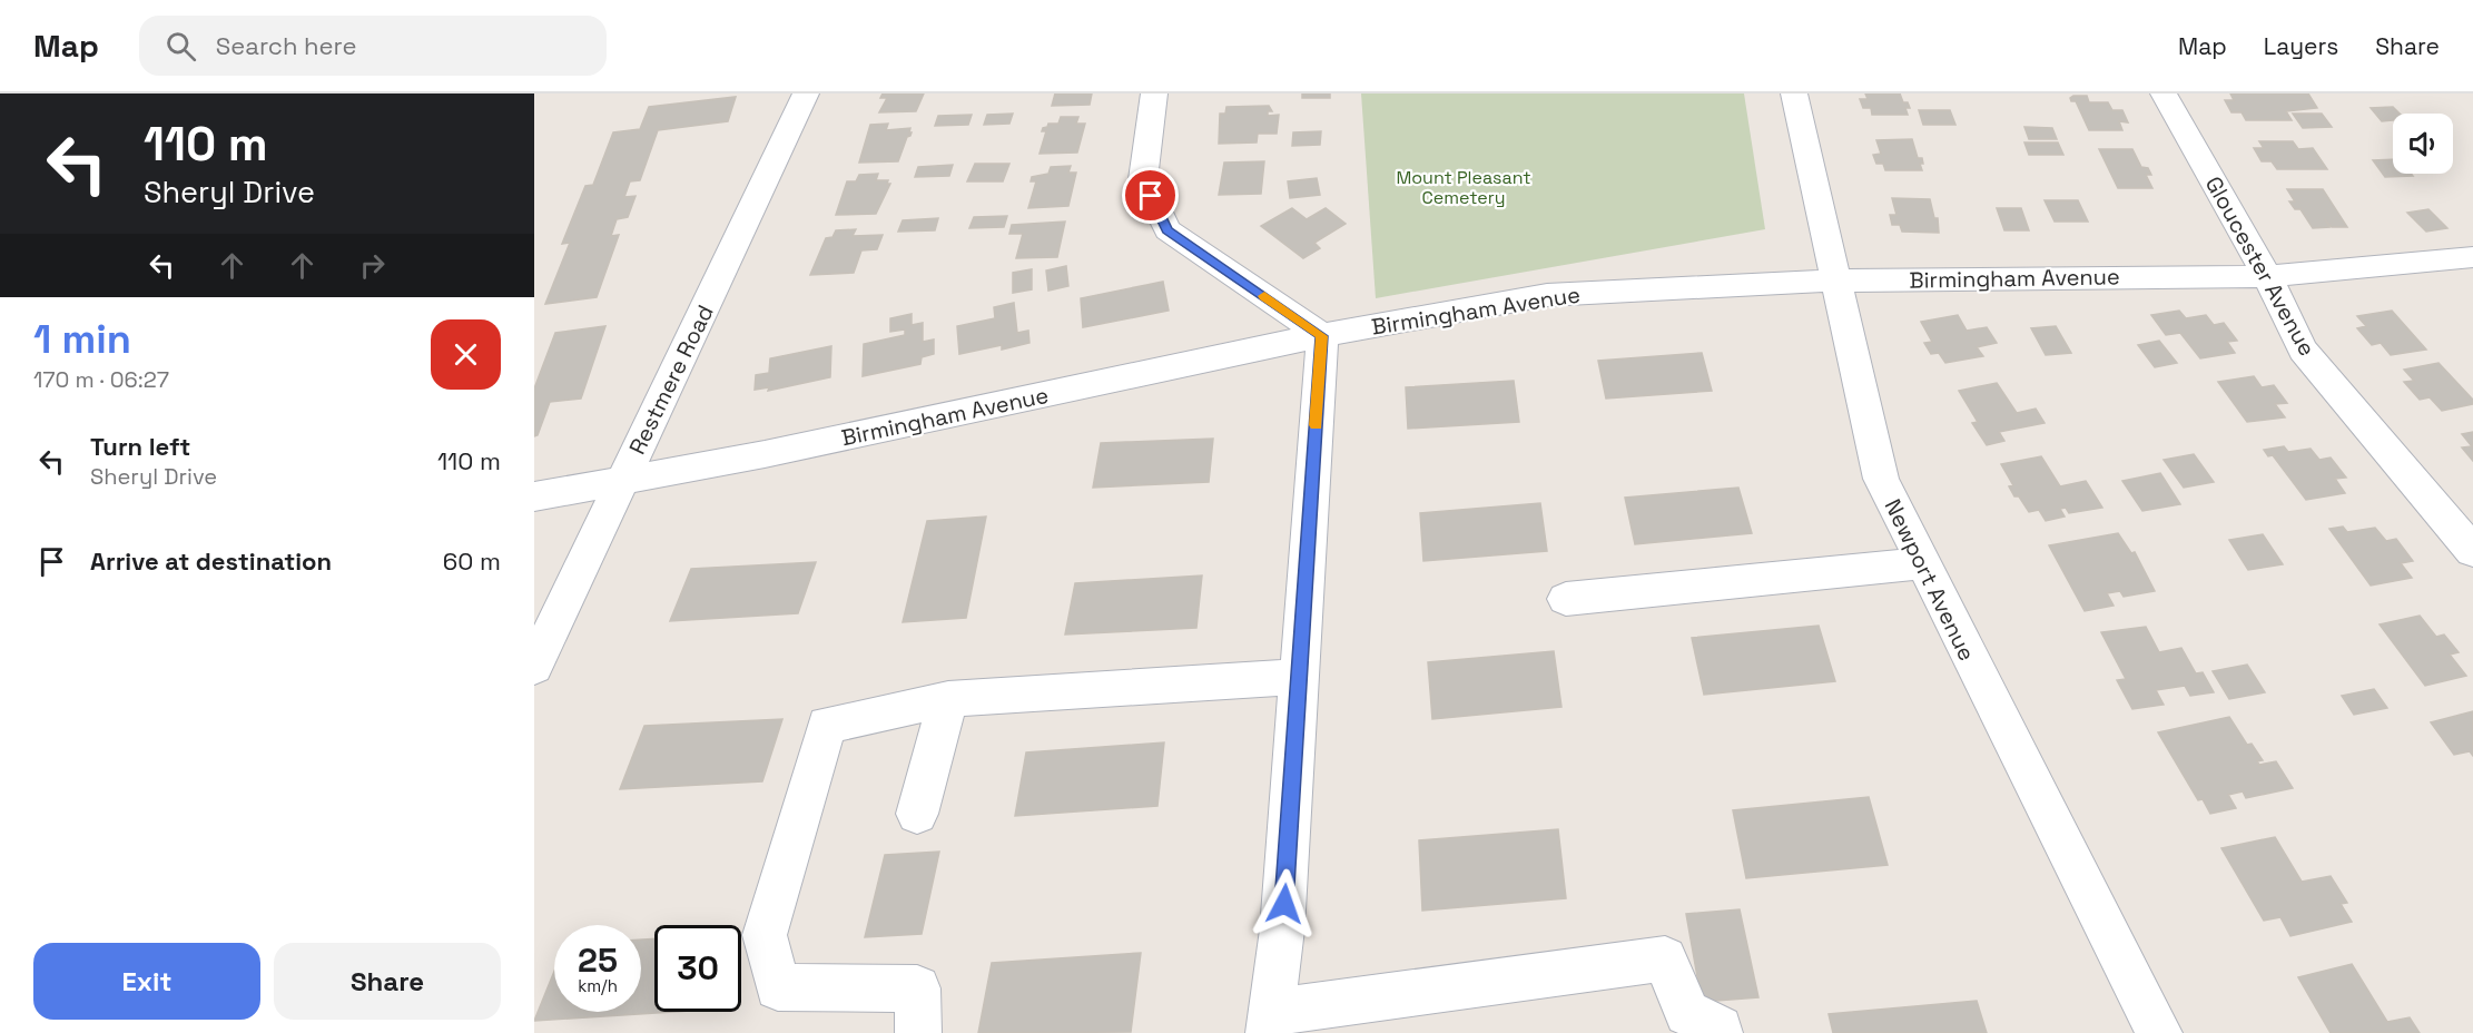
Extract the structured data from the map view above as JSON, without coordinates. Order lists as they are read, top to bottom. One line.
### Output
{"streets":{"street":["Gloucester Avenue","Birmingham Avenue","Restmere Road","Newport Avenue"]},"crossings":[["Gloucester Avenue","Birmingham Avenue"],["Birmingham Avenue","Restmere Road"],["Birmingham Avenue","Newport Avenue"]],"parks":["Mount Pleasant Cemetery"],"page":{"header":"Map","search":"Search here","nav":["Map","Layers","Share"],"turn":["110 m","Sheryl Drive"],"heading":["1 min","170 m · 06:27"],"list":[{"name":"Turn left","note":"Sheryl Drive","value":"110 m"},{"name":"Arrive at destination","value":"60 m"}],"speed":"25 km/h","limit":"30","buttons":["Exit","Share"]}}
